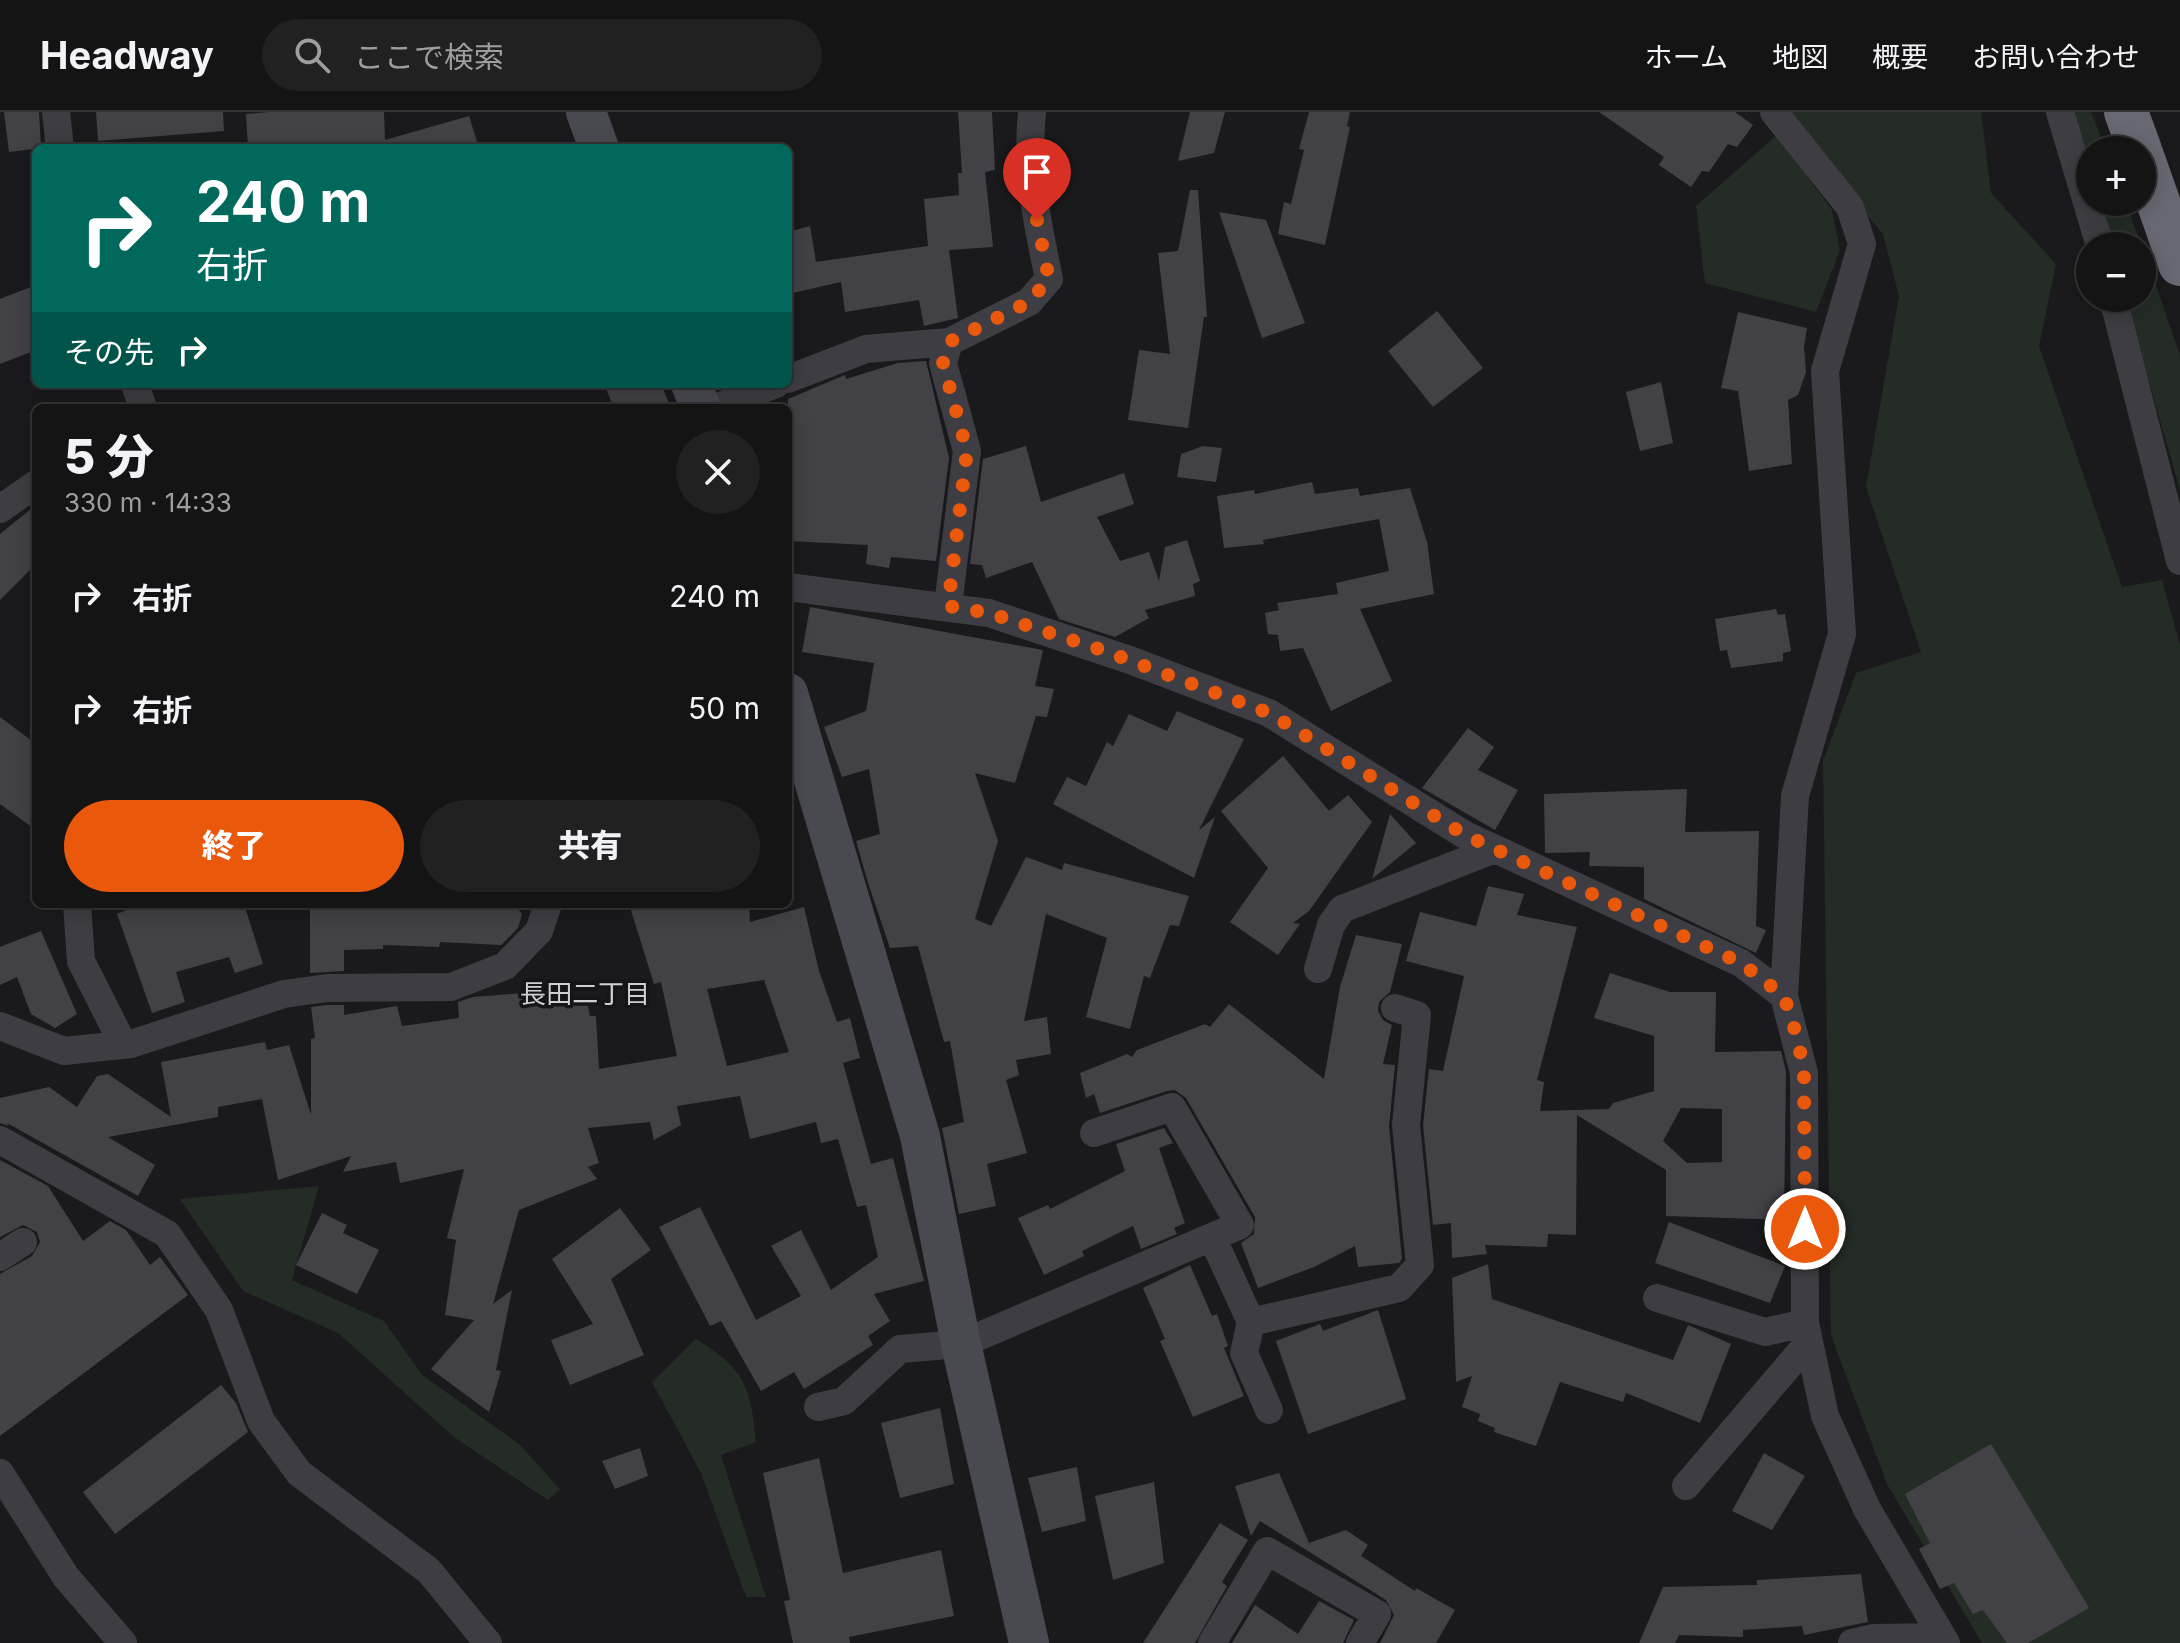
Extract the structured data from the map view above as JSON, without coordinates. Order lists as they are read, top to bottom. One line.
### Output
{"districts":["長田二丁目"],"page":{"header":"Headway","search":"ここで検索","nav":["ホーム","地図","概要","お問い合わせ"],"map_buttons":["+","−"],"turn":["240 m","右折"],"then":"その先","heading":["5 分","330 m · 14:33"],"list":[{"name":"右折","value":"240 m"},{"name":"右折","value":"50 m"}],"buttons":["終了","共有"]}}
